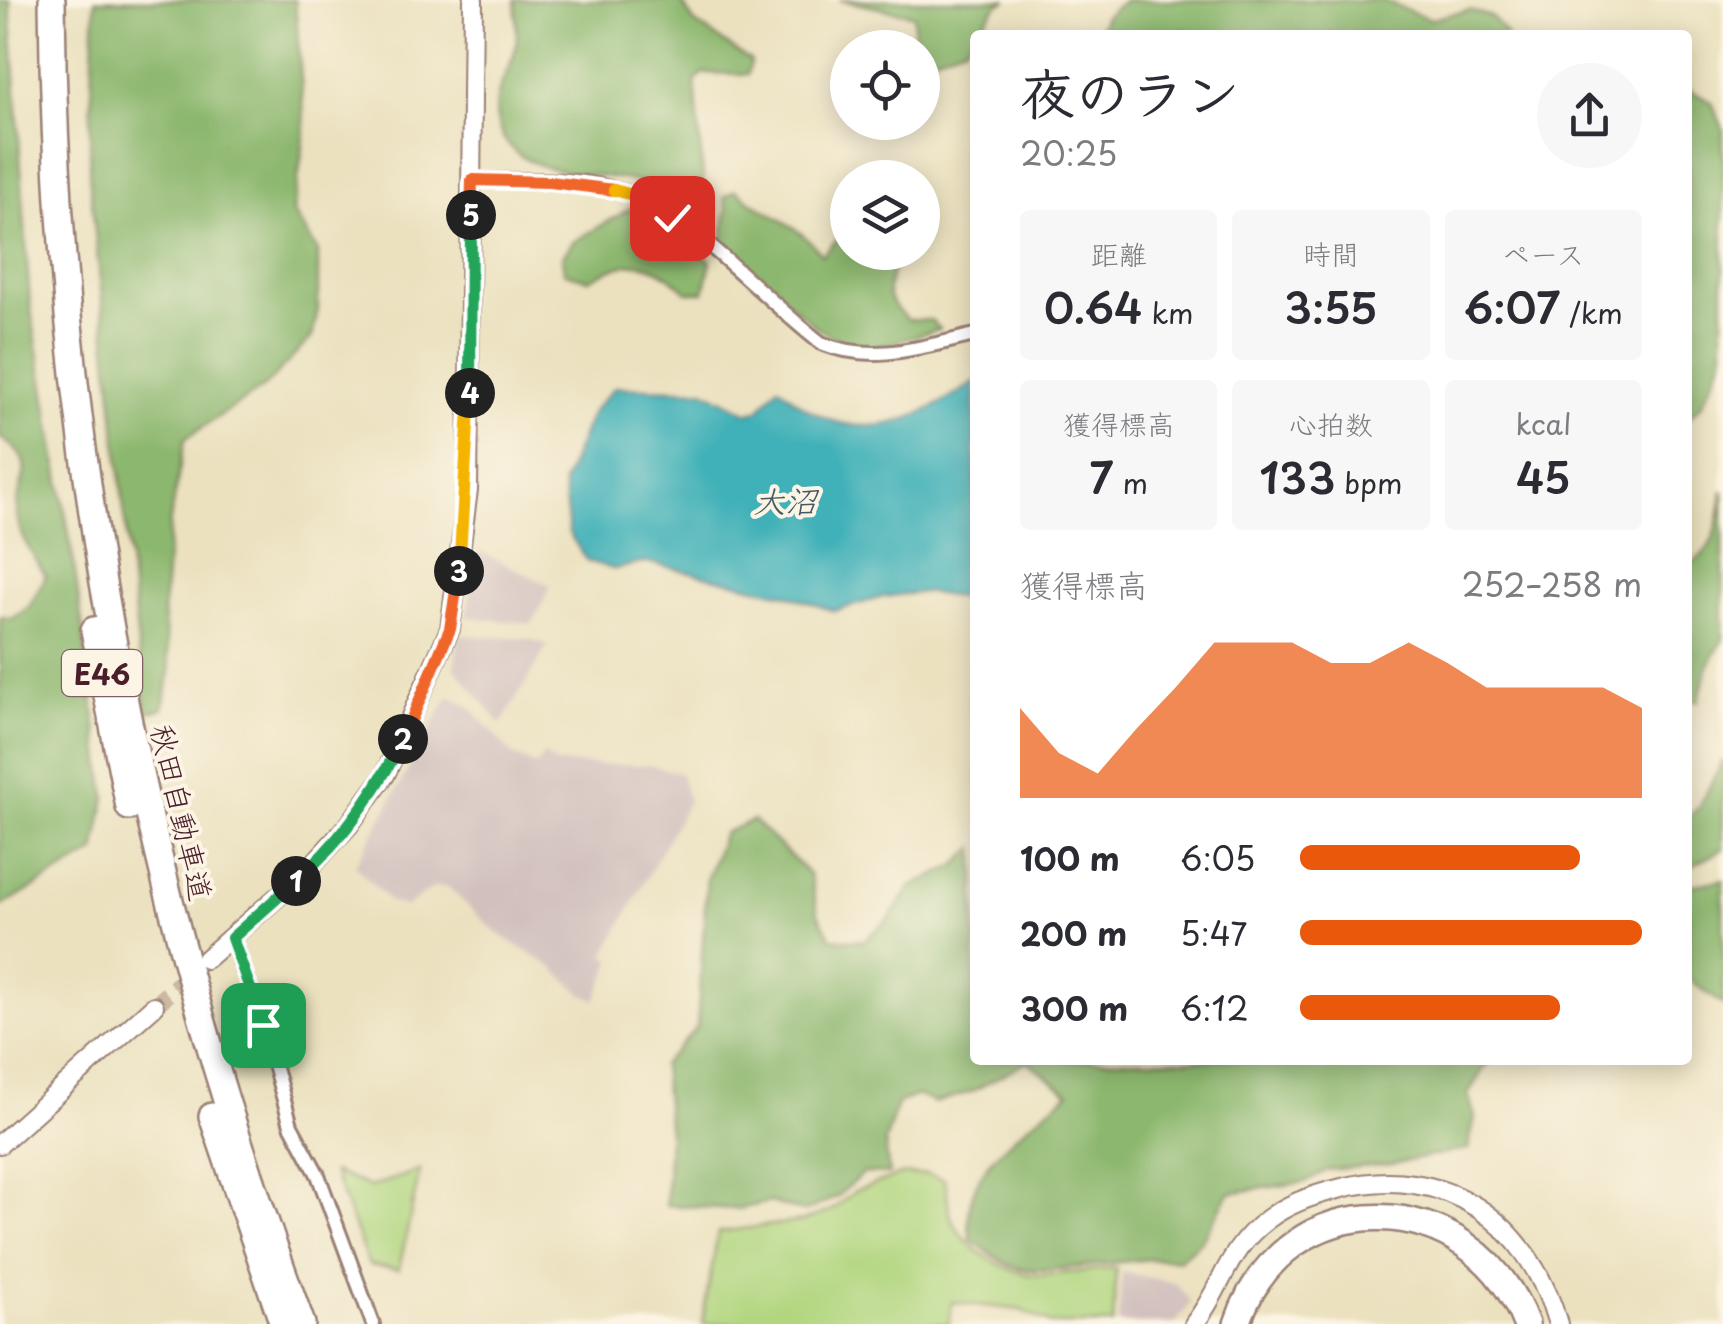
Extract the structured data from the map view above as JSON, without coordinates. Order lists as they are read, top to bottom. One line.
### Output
{"streets":{"highway":["E46","秋田自動車道"]},"water":["大沼"],"page":{"heading":["夜のラン","20:25"],"pins":["5","4","3","2","1"],"stats":[["距離","0.64 km"],["時間","3:55"],["ペース","6:07 /km"],["獲得標高","7 m"],["心拍数","133 bpm"],["kcal","45"]],"chart":["獲得標高","252–258 m"],"list":[{"name":"100 m","note":"6:05"},{"name":"200 m","note":"5:47"},{"name":"300 m","note":"6:12"}]}}
